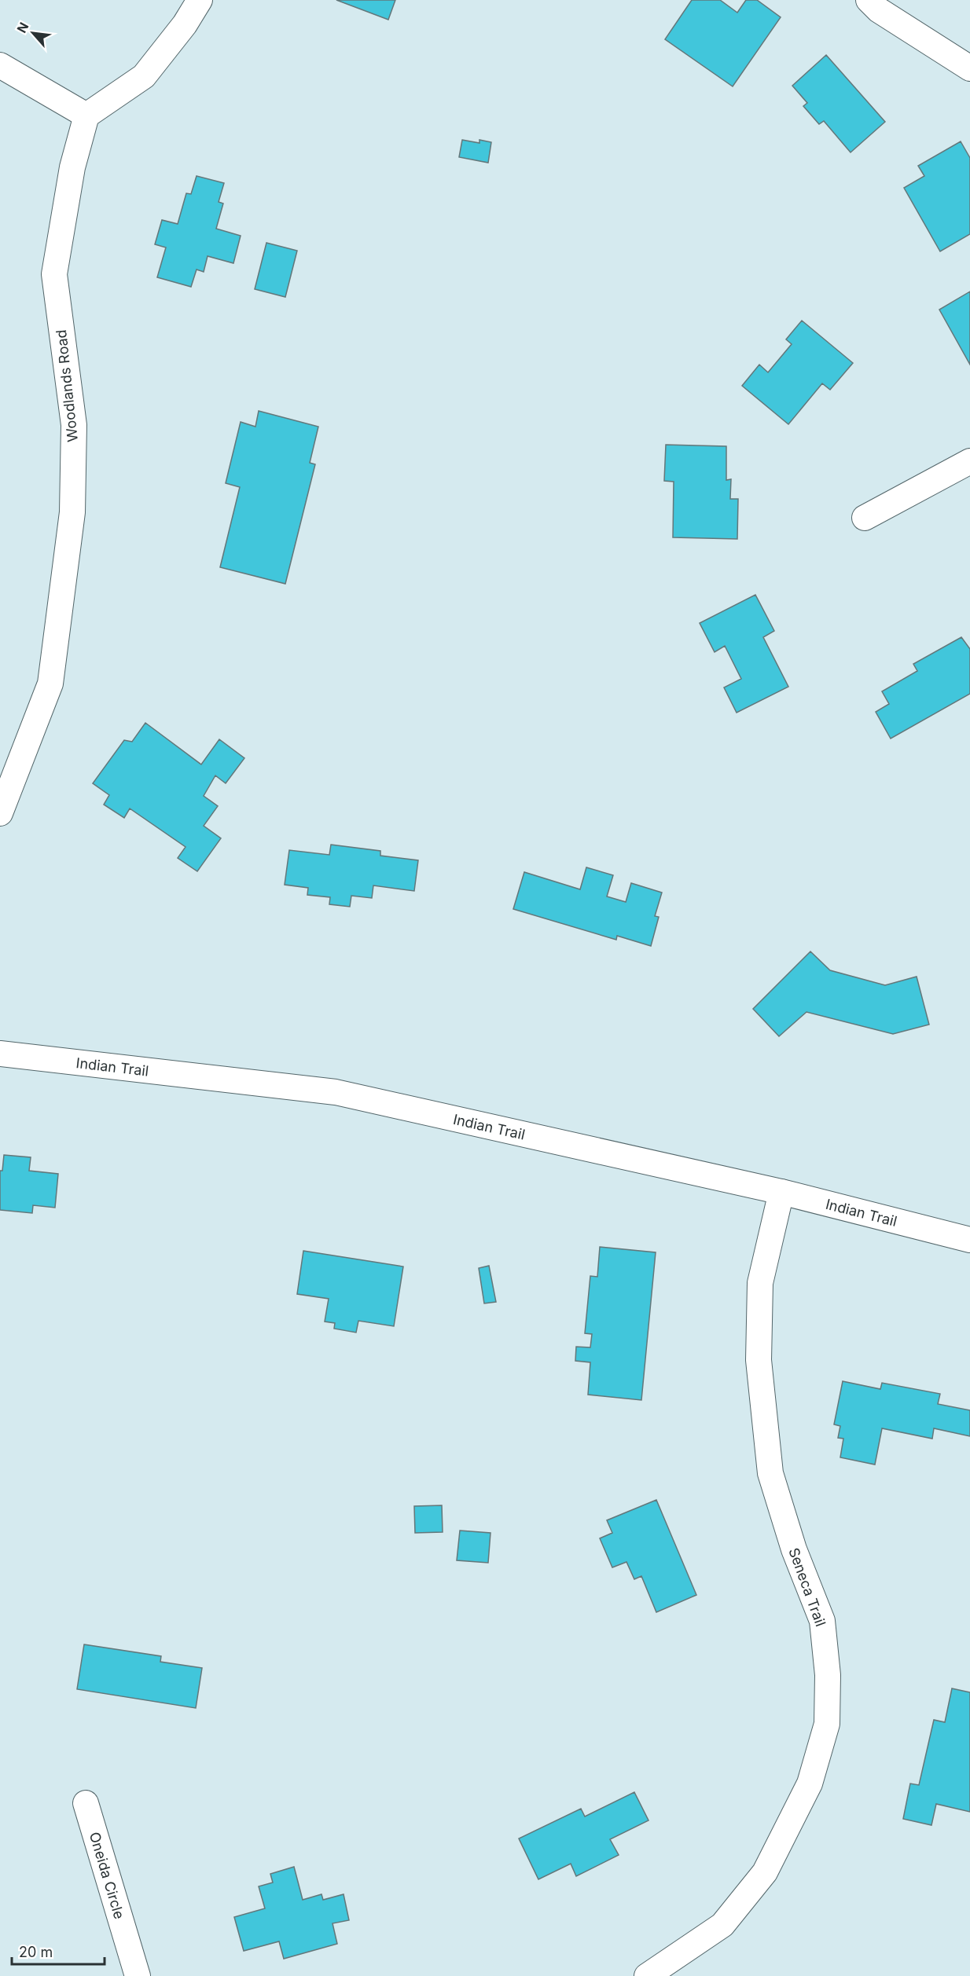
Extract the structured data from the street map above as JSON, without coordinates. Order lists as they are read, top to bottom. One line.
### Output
{"streets":{"street":["Woodlands Road","Indian Trail","Seneca Trail","Oneida Circle"]},"crossings":[["Indian Trail","Seneca Trail"]],"scale_bar":"20 m","north":"top left"}
